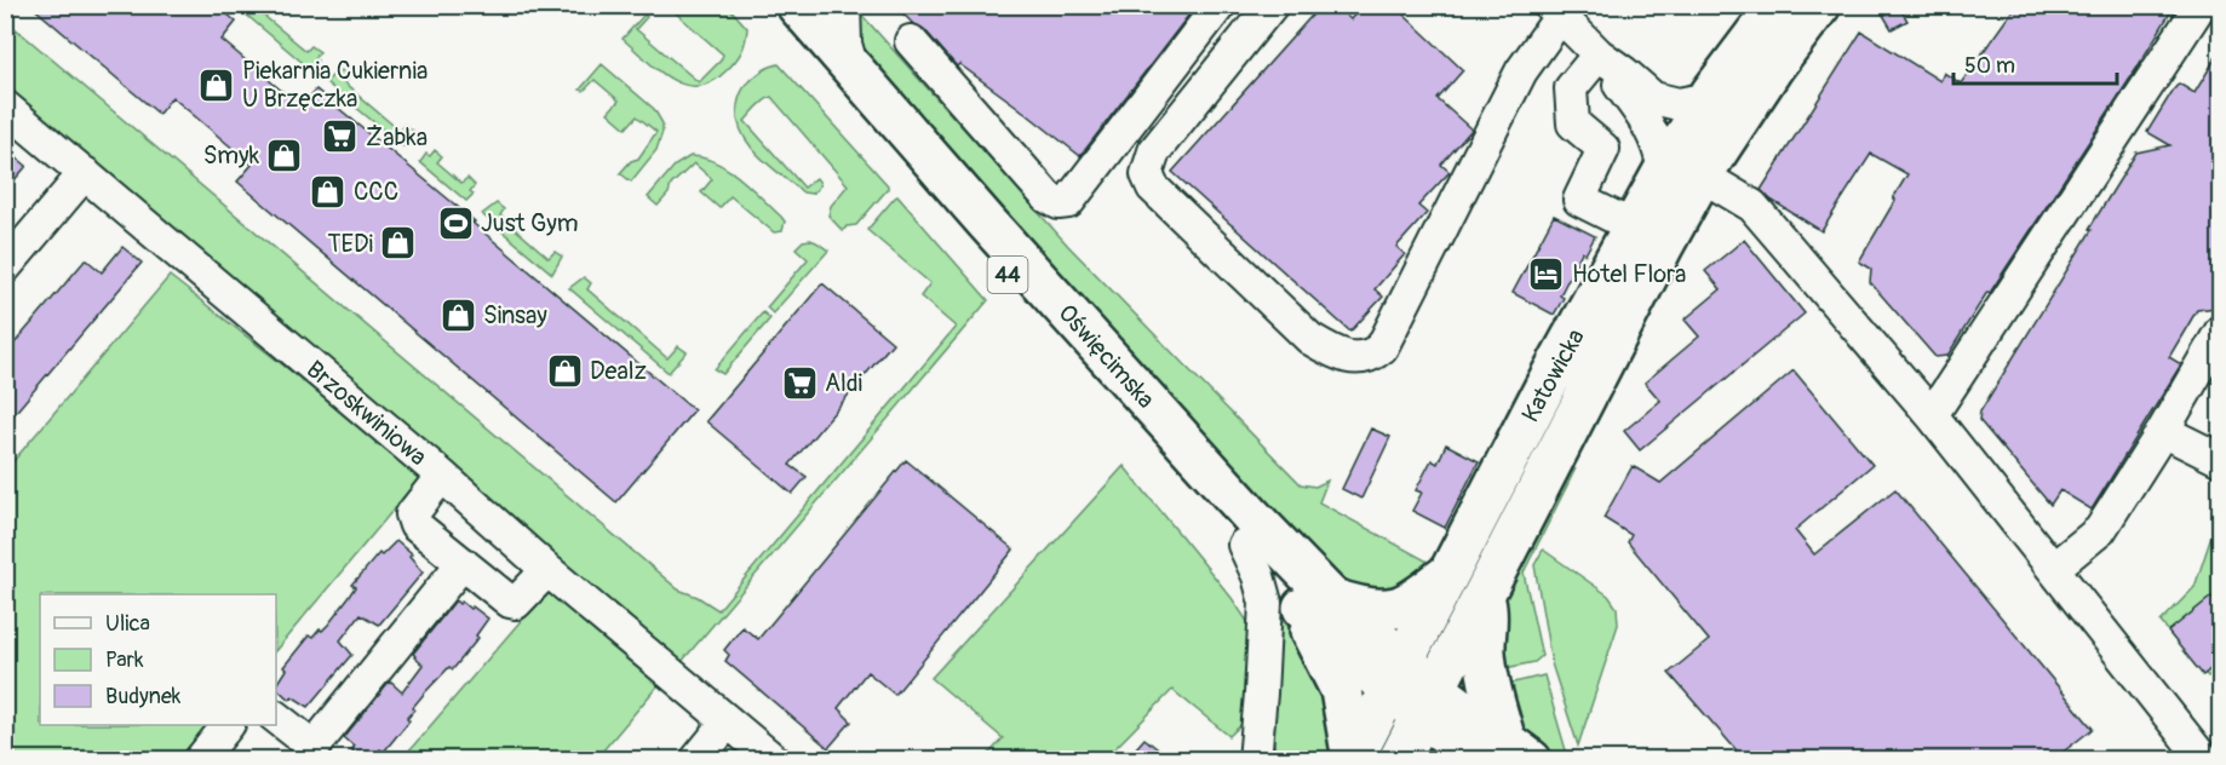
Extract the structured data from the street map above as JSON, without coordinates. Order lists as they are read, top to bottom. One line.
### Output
{"streets":{"main road":["44","Oświęcimska","Katowicka"],"street":["Brzoskwiniowa"]},"crossings":[["44","Oświęcimska"],["44","Katowicka"],["Oświęcimska","Katowicka"]],"places":{"shop":["Piekarnia Cukiernia U Brzęczka","Smyk","CCC","TEDi","Sinsay","Dealz"],"supermarket":["Żabka","Aldi"],"sports":["Just Gym"],"hotel":["Hotel Flora"]},"legend":["Ulica","Park","Budynek"],"scale_bar":"50 m"}
